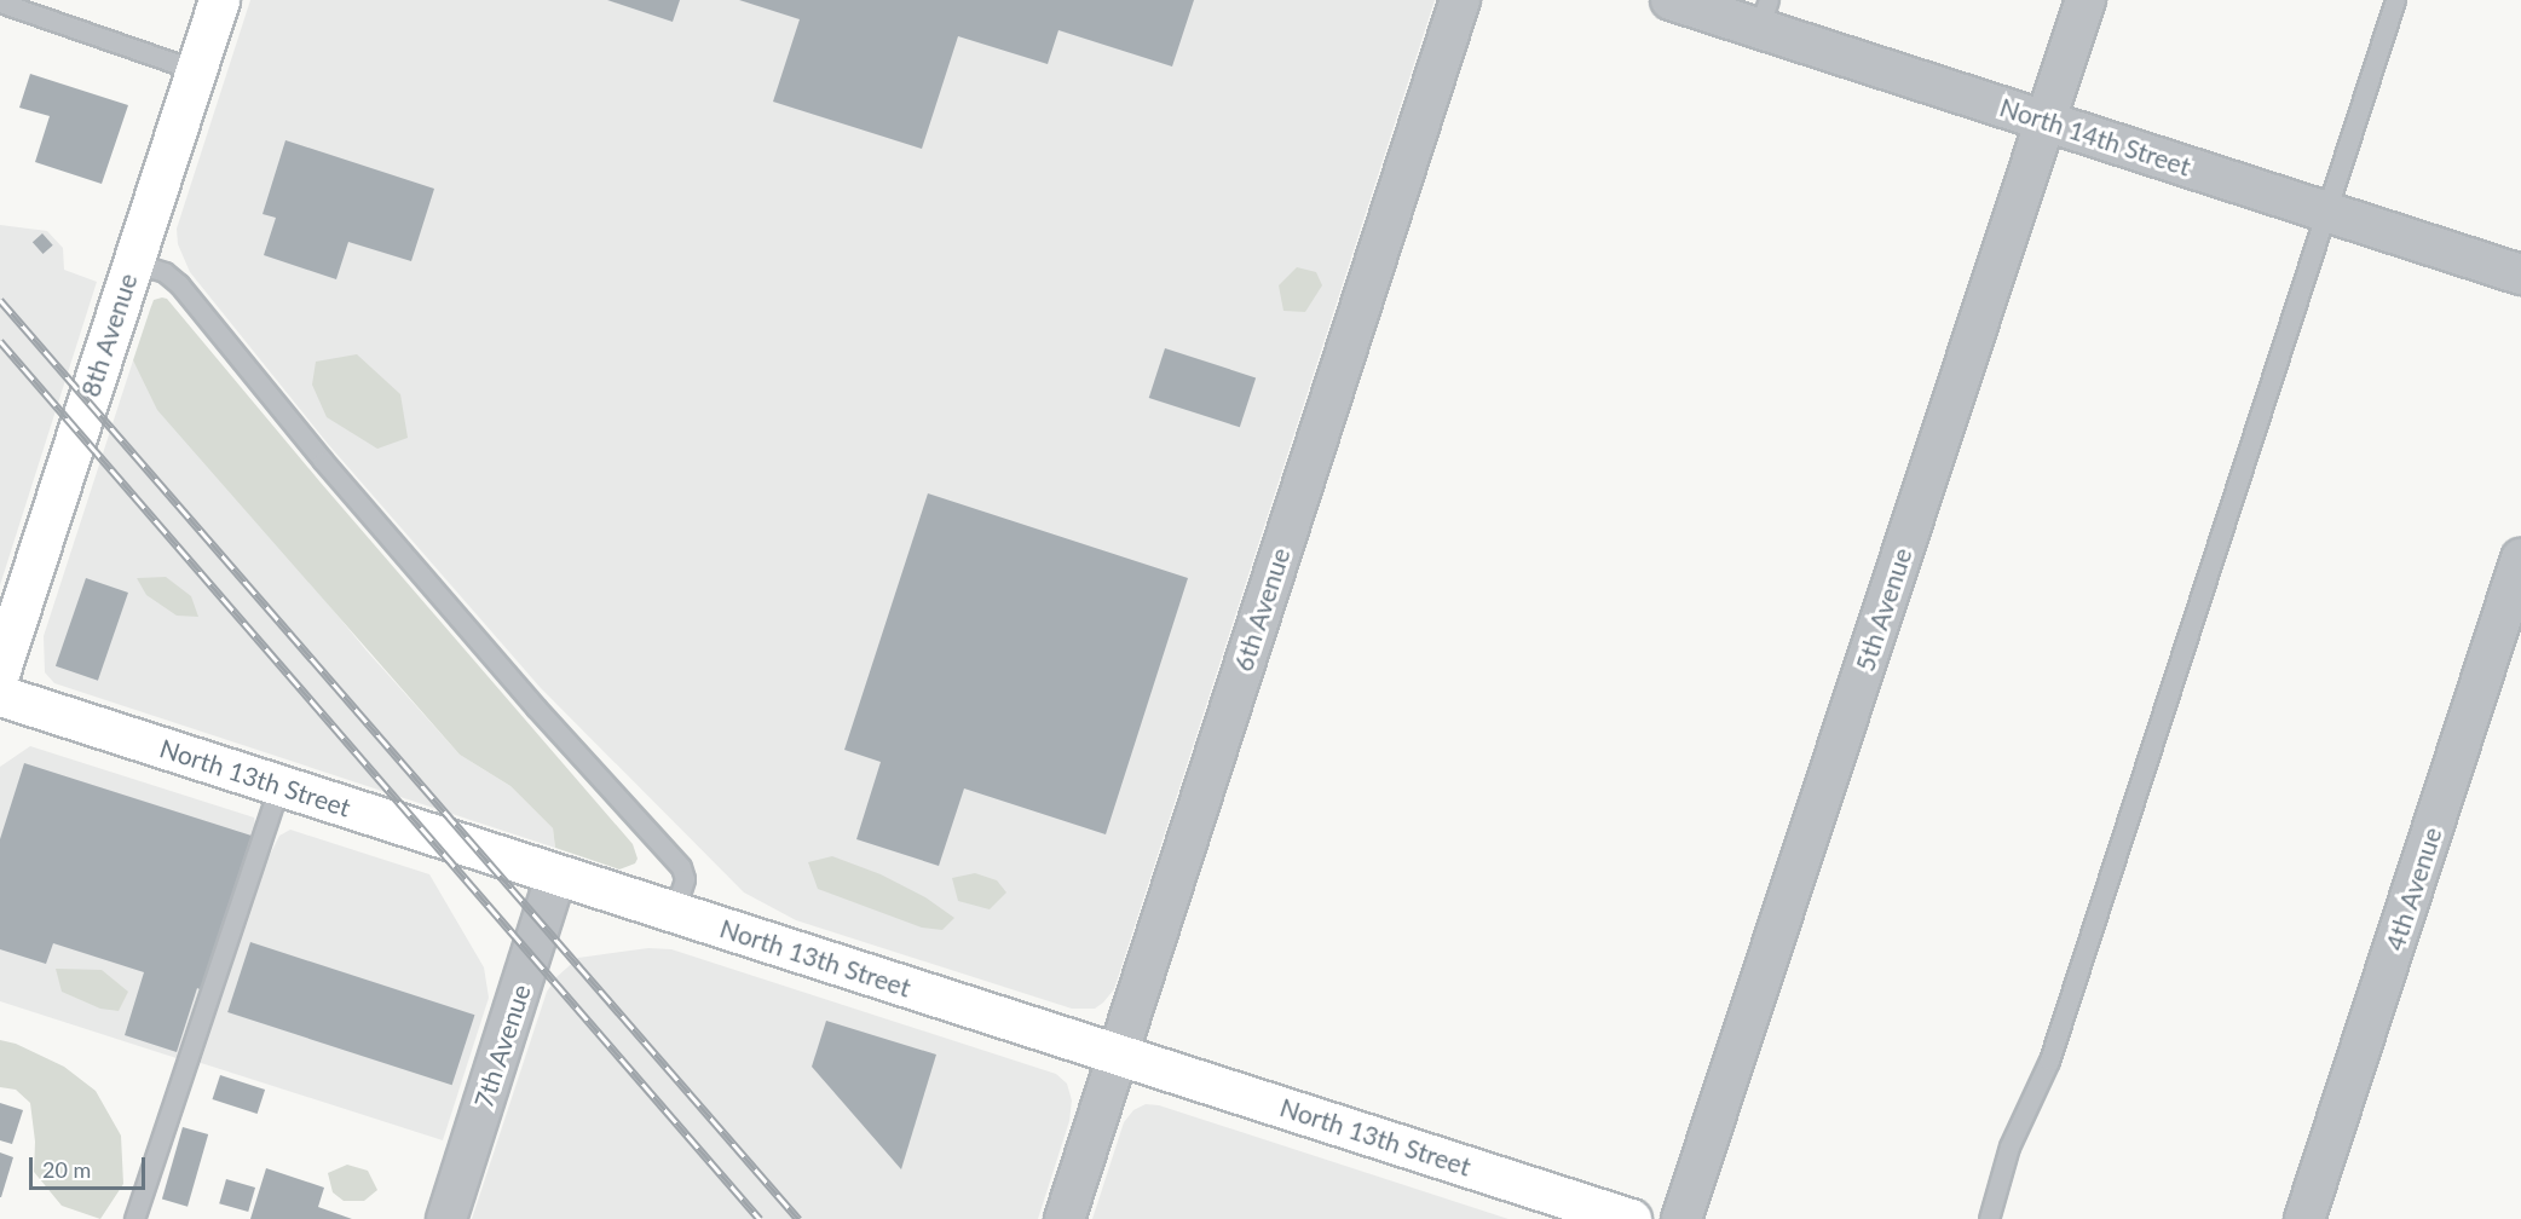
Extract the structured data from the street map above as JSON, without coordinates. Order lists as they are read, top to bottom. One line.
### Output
{"streets":{"main road":["8th Avenue","North 13th Street"],"street":["North 14th Street","6th Avenue","5th Avenue","4th Avenue","7th Avenue"]},"crossings":[["North 14th Street","5th Avenue"],["6th Avenue","North 13th Street"],["North 13th Street","7th Avenue"]],"scale_bar":"20 m"}
